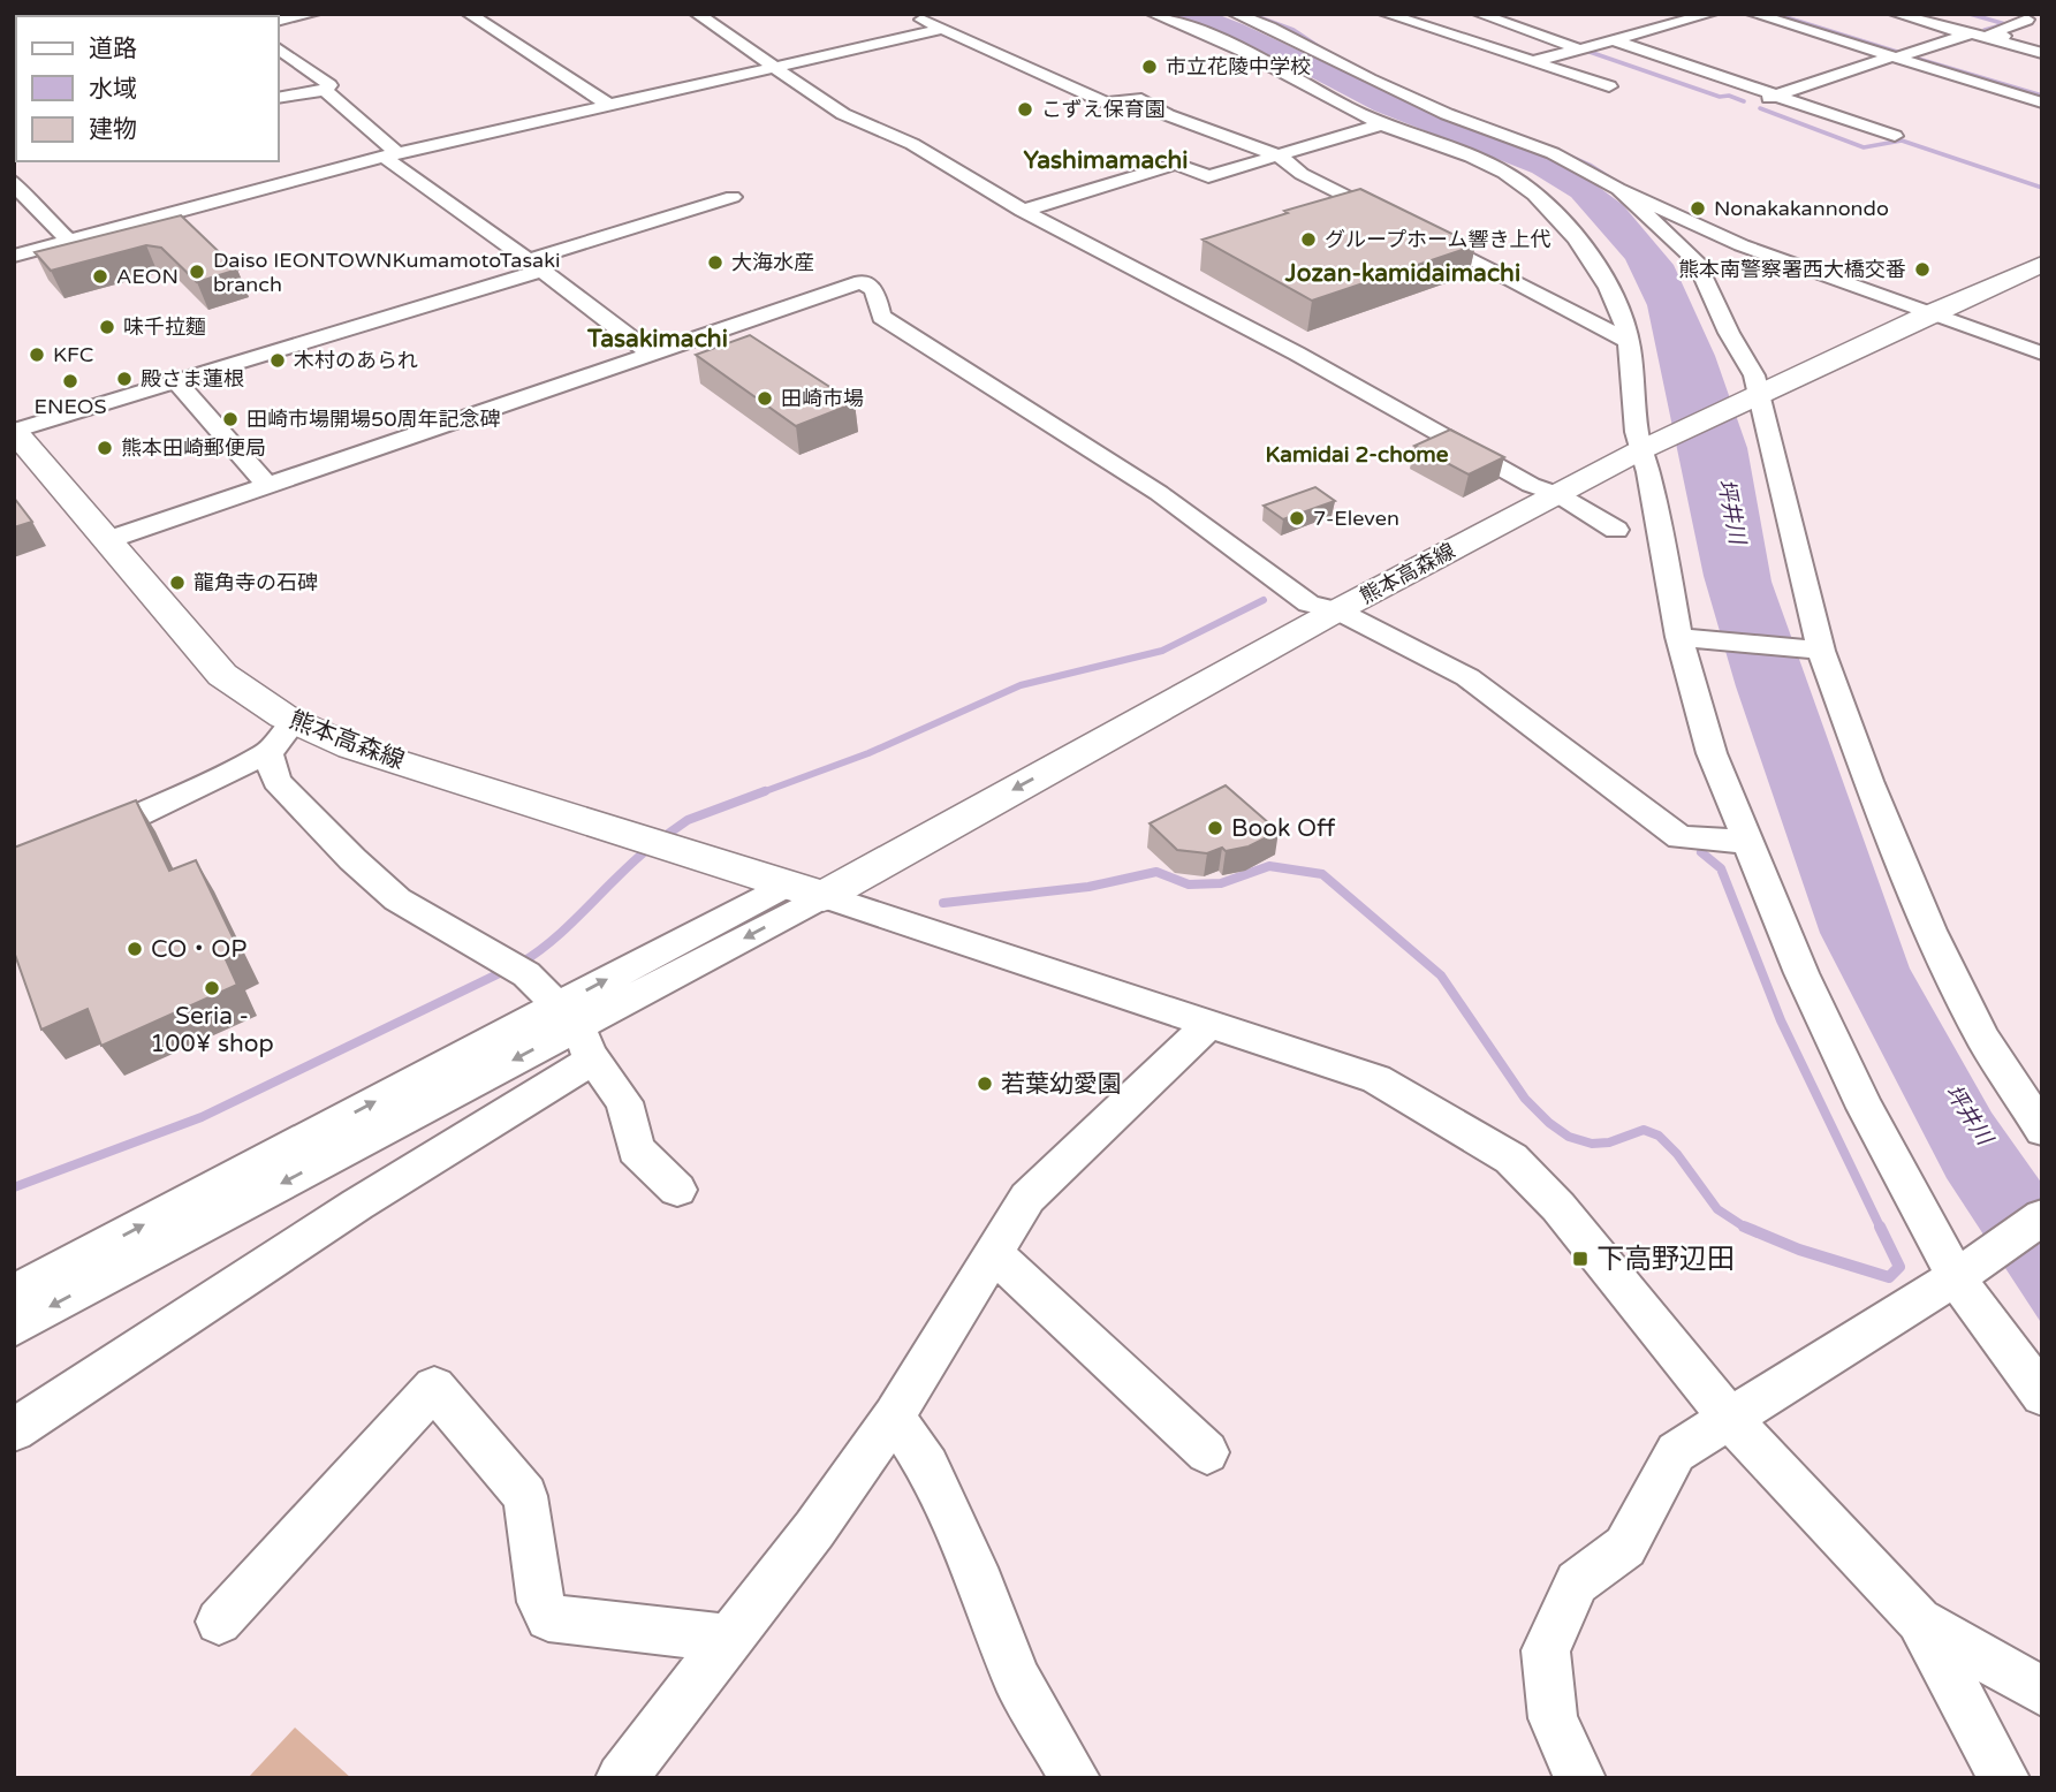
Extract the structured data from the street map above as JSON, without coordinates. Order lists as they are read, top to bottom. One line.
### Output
{"streets":{"main road":["熊本高森線"]},"districts":["Yashimamachi","Jozan-kamidaimachi","Tasakimachi","Kamidai 2-chome"],"water":["坪井川"],"places":{"other":["市立花陵中学校","こずえ保育園","Nonakakannondo","グループホーム響き上代","大海水産","熊本南警察署西大橋交番","Daiso IEONTOWNKumamotoTasaki branch","AEON","味千拉麵","KFC","木村のあられ","殿さま蓮根","ENEOS","田崎市場","田崎市場開場50周年記念碑","熊本田崎郵便局","7-Eleven","龍角寺の石碑","Book Off","CO・OP","Seria - 100¥ shop","若葉幼愛園"],"transit":["下高野辺田"]},"legend":["道路","水域","建物"]}
